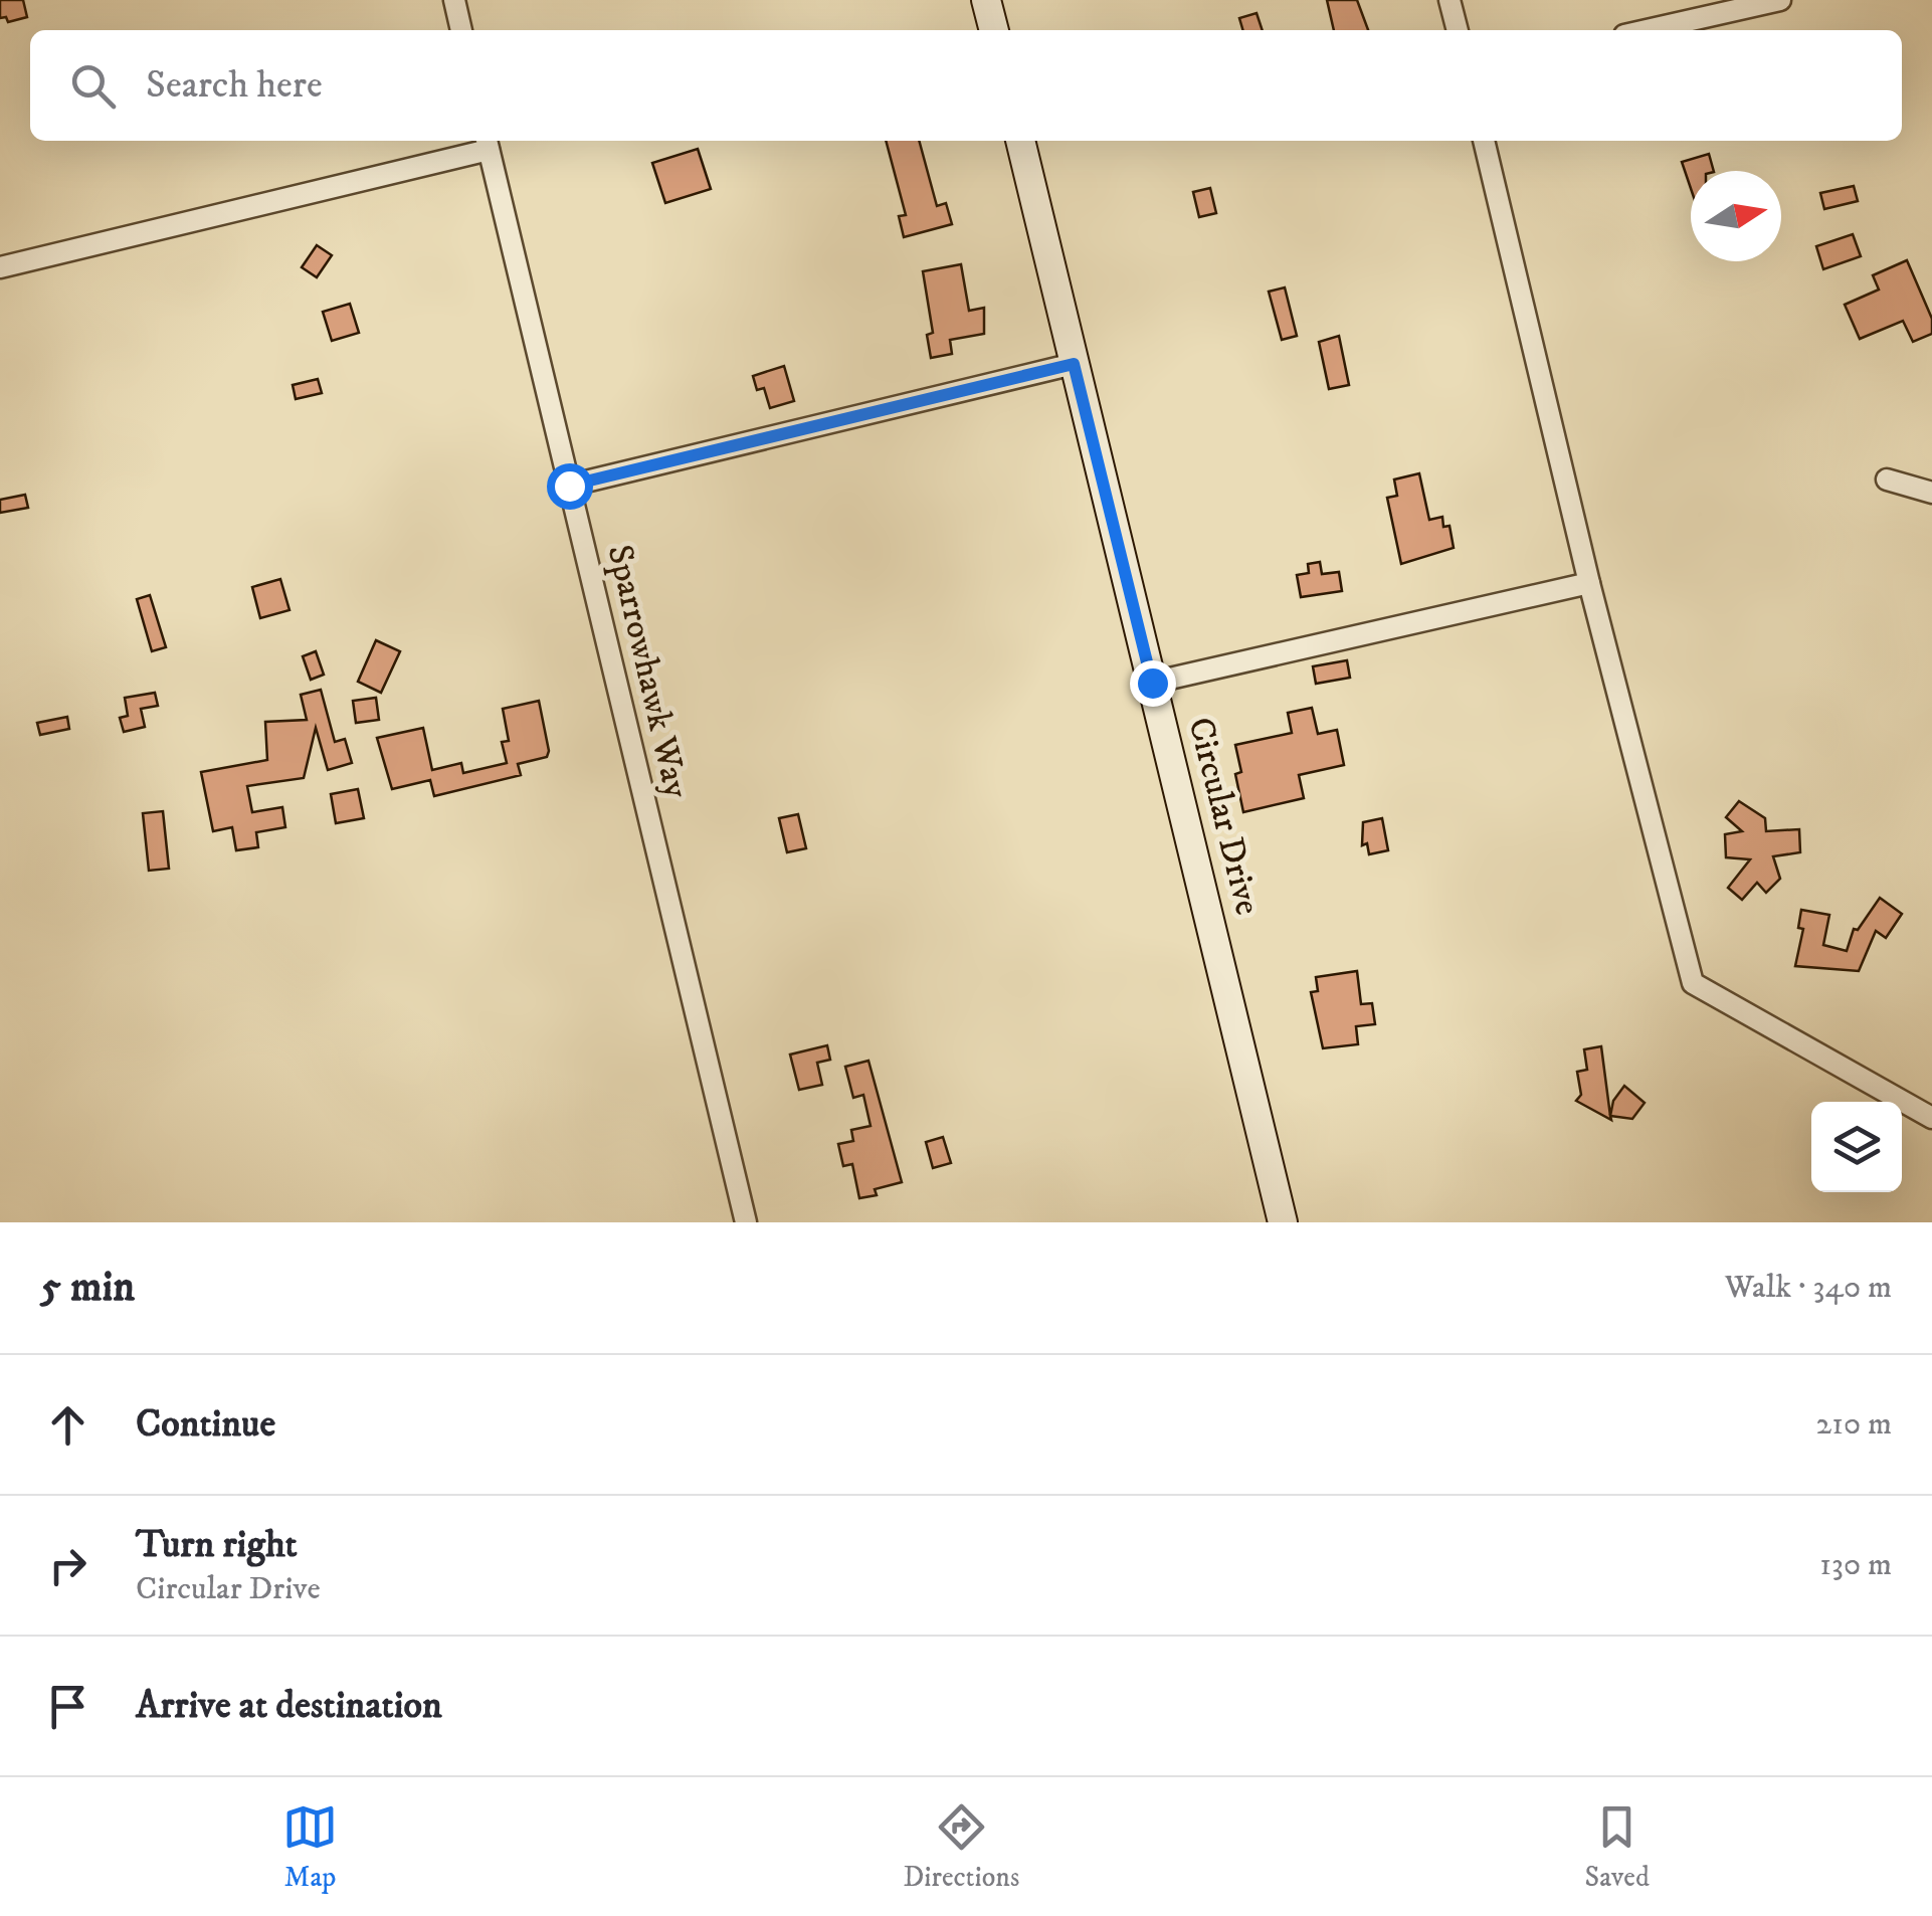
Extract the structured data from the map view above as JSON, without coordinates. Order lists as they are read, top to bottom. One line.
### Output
{"streets":{"street":["Sparrowhawk Way","Circular Drive"]},"north":"right","page":{"search":"Search here","heading":["5 min","Walk · 340 m"],"list":[["Continue","210 m"],["Turn right","Circular Drive","130 m"],"Arrive at destination"],"nav":["Map","Directions","Saved"]}}
